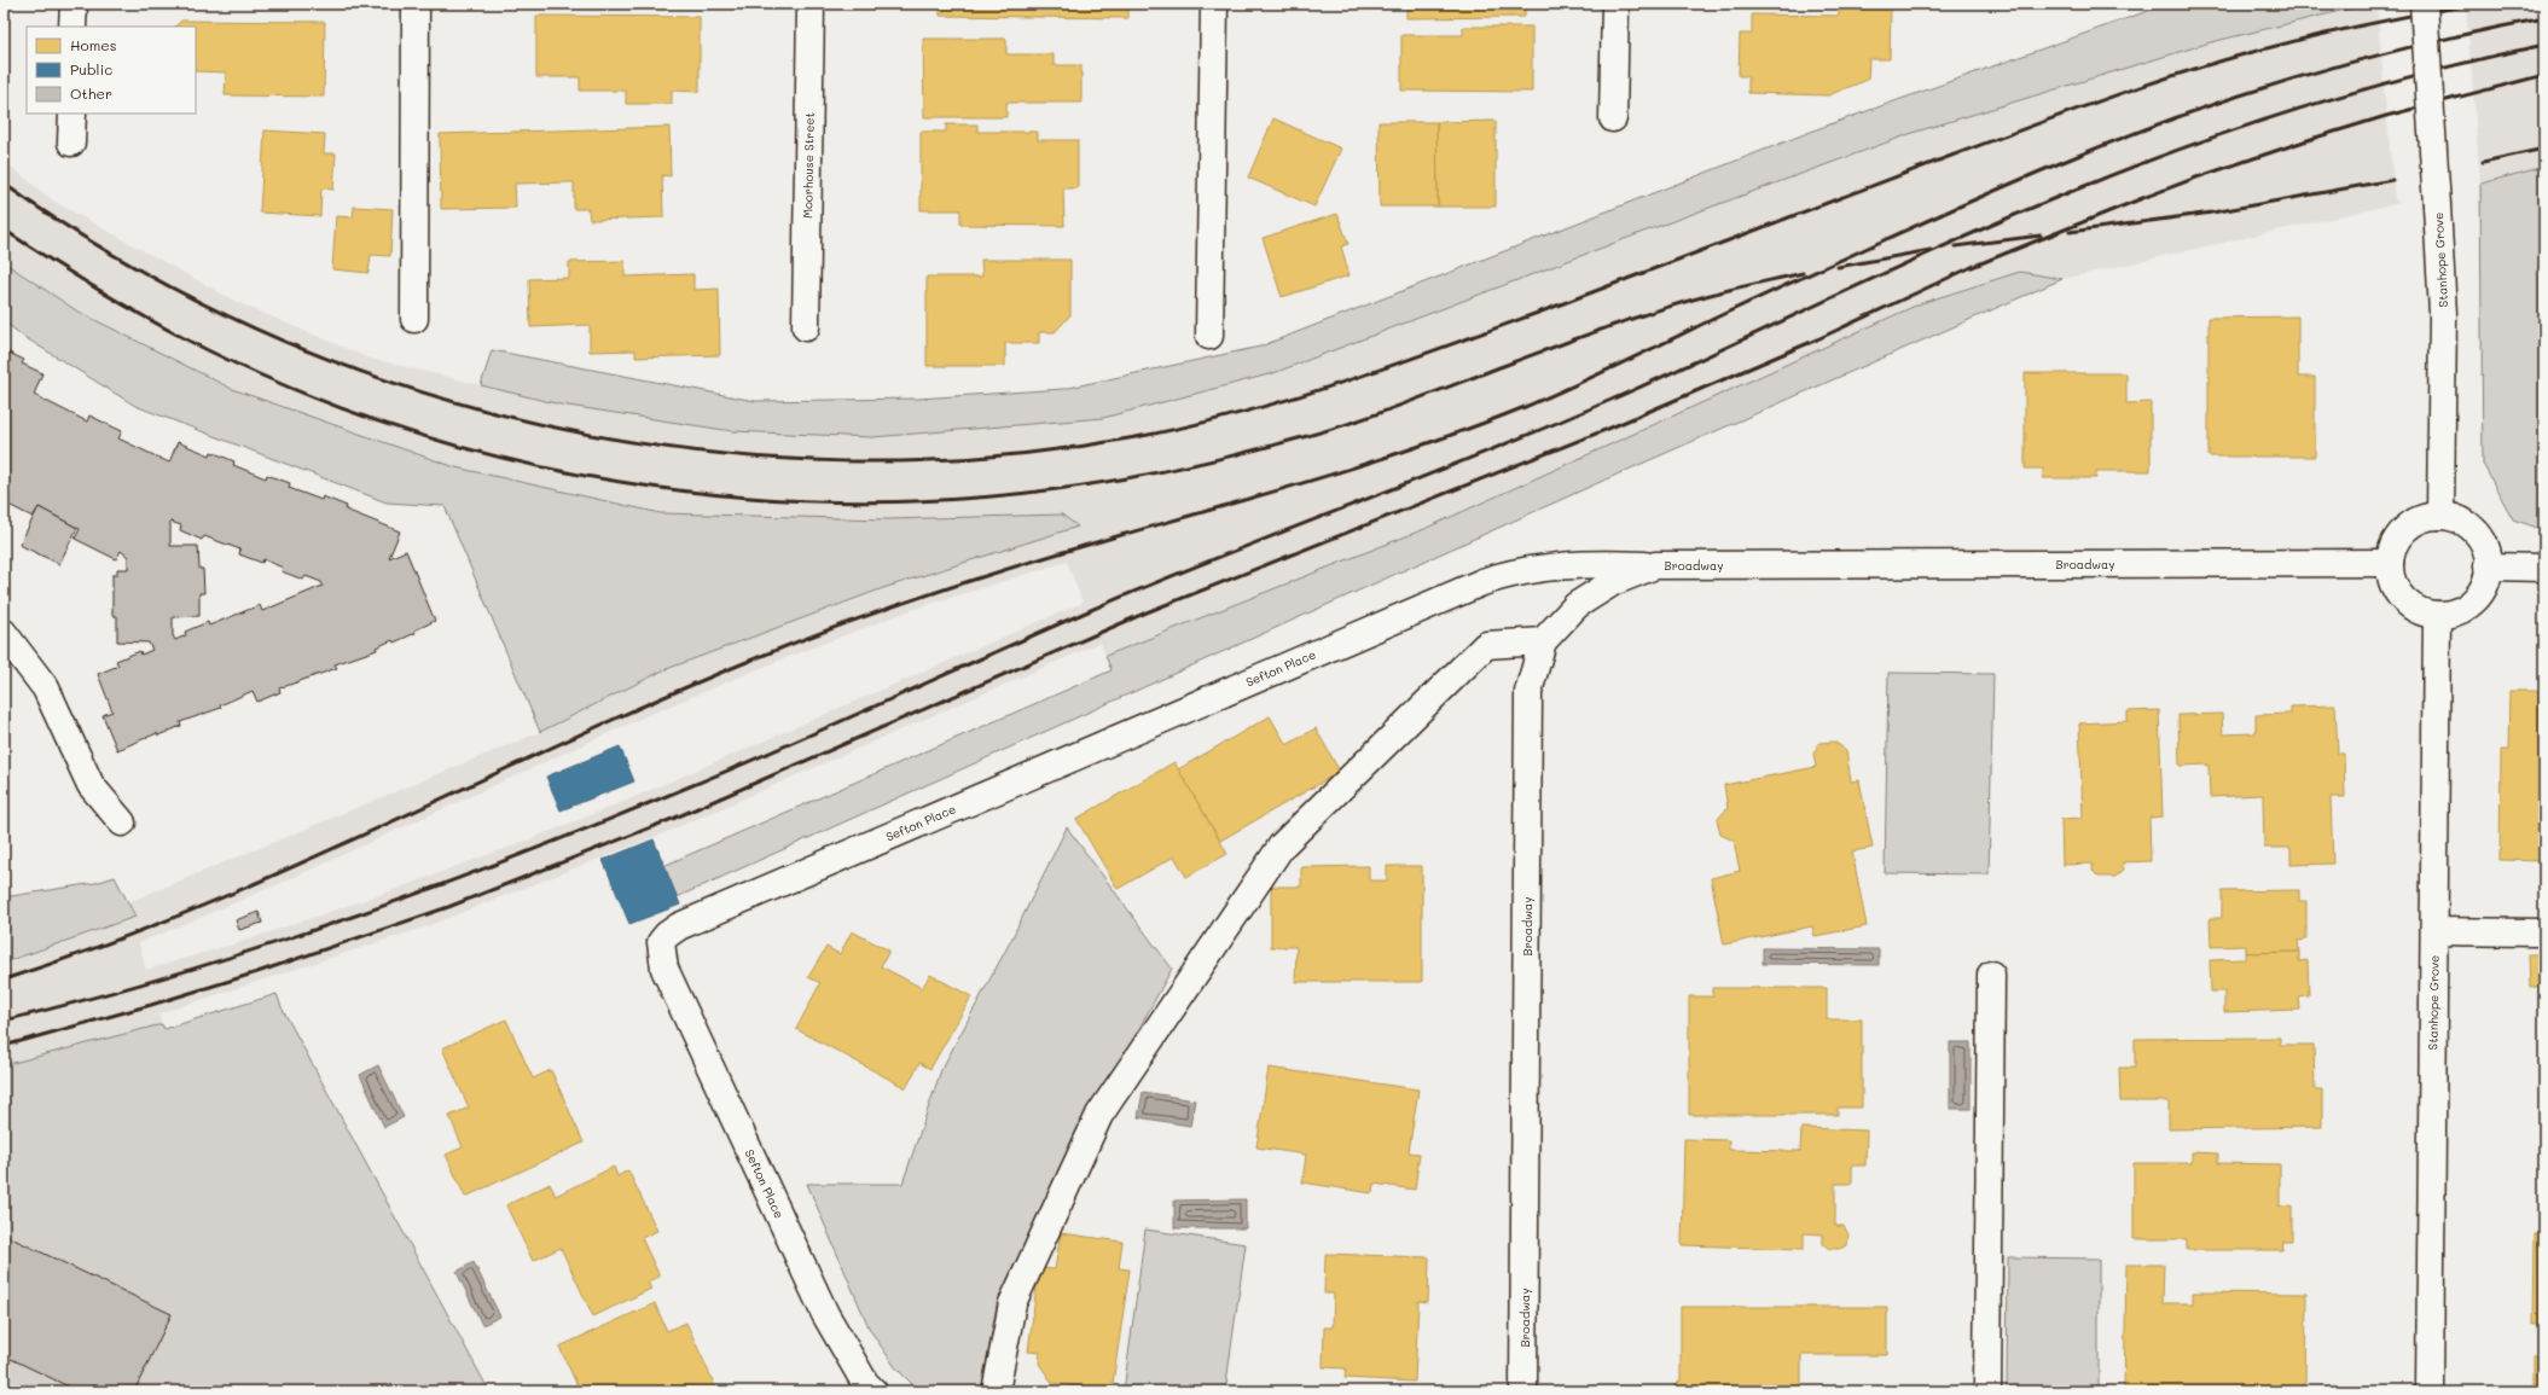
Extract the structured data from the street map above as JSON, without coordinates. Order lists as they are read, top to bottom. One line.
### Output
{"streets":{"street":["Moorhouse Street","Stanhope Grove","Broadway","Sefton Place"]},"crossings":[["Stanhope Grove","Broadway"],["Broadway","Sefton Place"]],"legend":["Homes","Public","Other"]}
